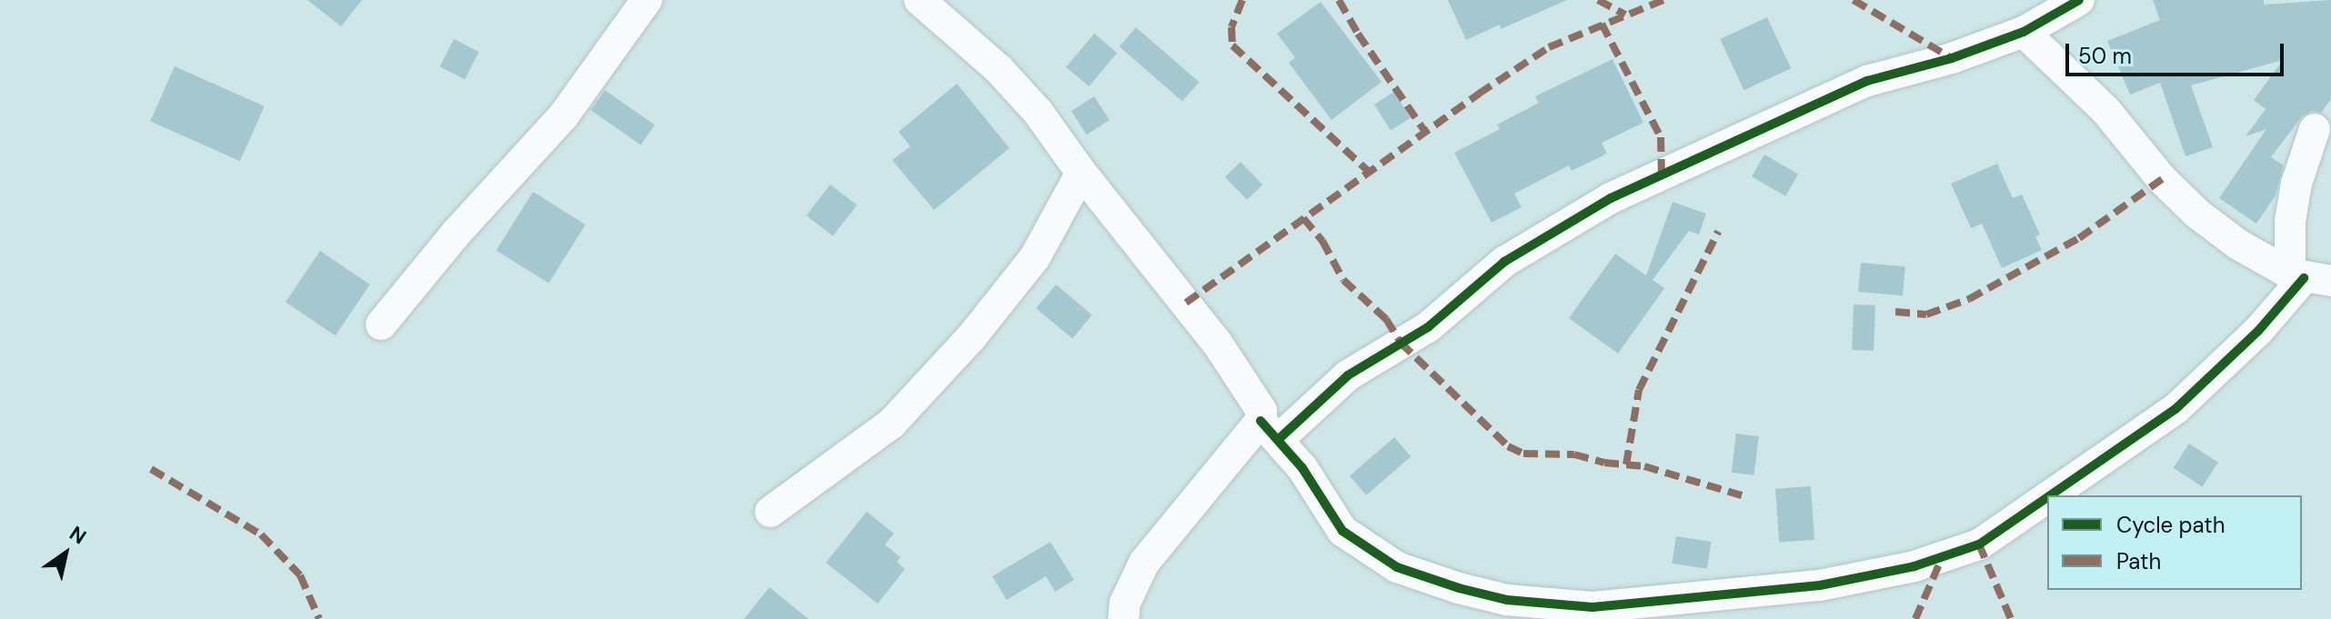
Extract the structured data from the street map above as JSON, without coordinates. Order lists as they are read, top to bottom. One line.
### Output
{"legend":["Cycle path","Path"],"scale_bar":"50 m","north":"top right"}
